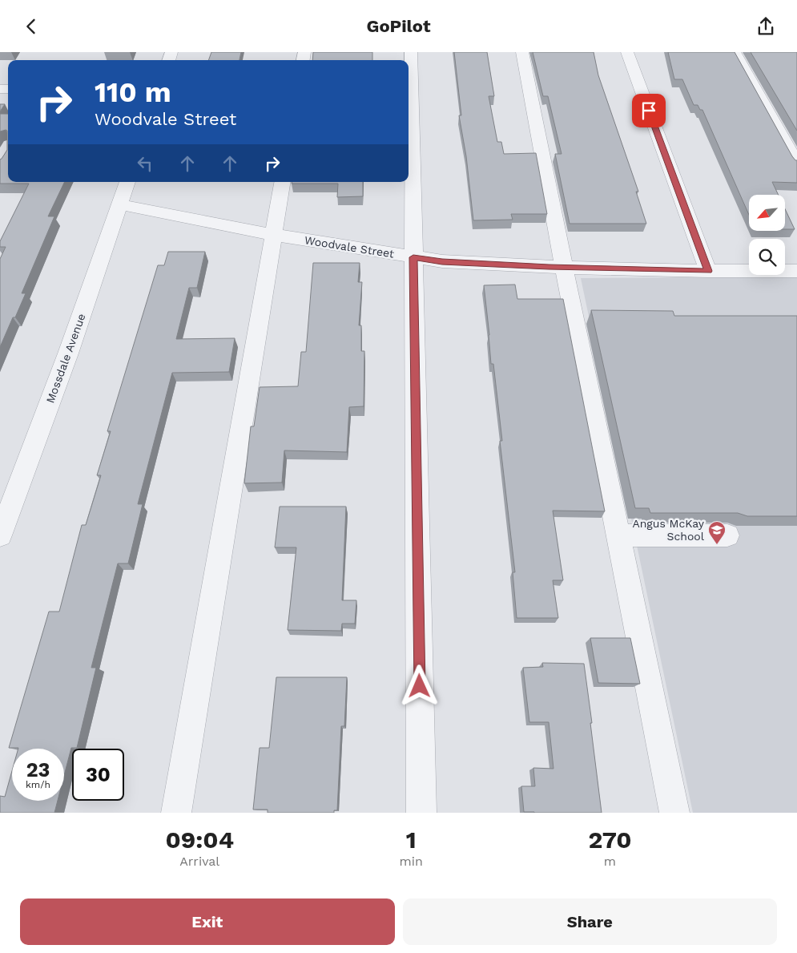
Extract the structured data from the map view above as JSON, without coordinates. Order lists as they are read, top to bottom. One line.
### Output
{"streets":{"street":["Woodvale Street","Mossdale Avenue"]},"crossings":[["Woodvale Street","Mossdale Avenue"]],"places":{"school or university":["Angus McKay School"]},"north":"bottom left","page":{"header":"GoPilot","turn":["110 m","Woodvale Street"],"speed":"23 km/h","limit":"30","eta":["09:04","Arrival","1","min","270","m"],"buttons":["Exit","Share"]}}
